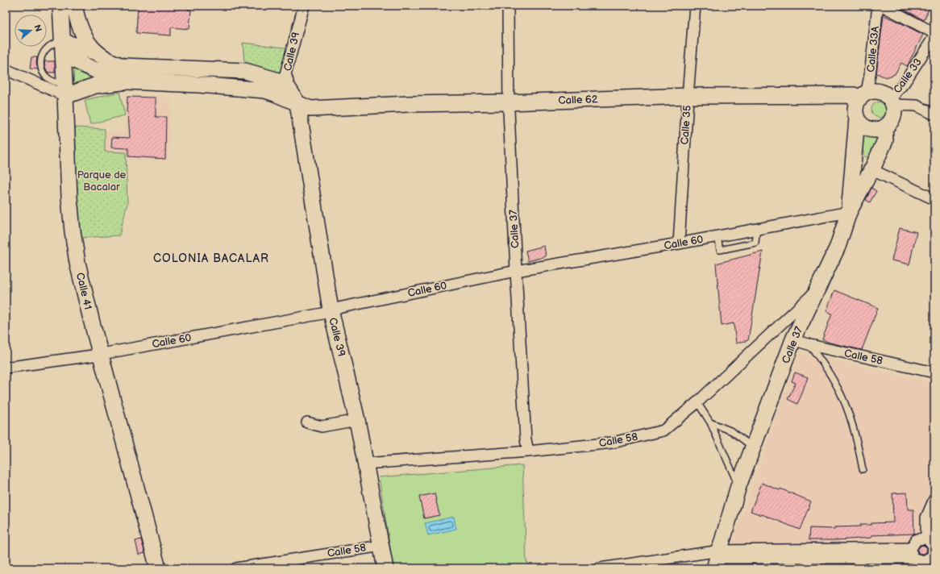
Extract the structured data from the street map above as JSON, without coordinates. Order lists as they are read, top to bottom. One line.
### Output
{"streets":{"main road":["Calle 39","Calle 62","Calle 37","Calle 41"],"street":["Calle 33A","Calle 33","Calle 35","Calle 60","Calle 58"]},"crossings":[["Calle 33A","Calle 33"],["Calle 33A","Calle 62"],["Calle 33A","Calle 37"],["Calle 39","Calle 62"],["Calle 39","Calle 60"],["Calle 39","Calle 58"],["Calle 33","Calle 62"],["Calle 33","Calle 37"],["Calle 62","Calle 35"],["Calle 62","Calle 37"],["Calle 35","Calle 60"],["Calle 37","Calle 60"],["Calle 37","Calle 58"],["Calle 60","Calle 41"]],"districts":["COLONIA BACALAR"],"parks":["Parque de Bacalar"],"north":"right"}
